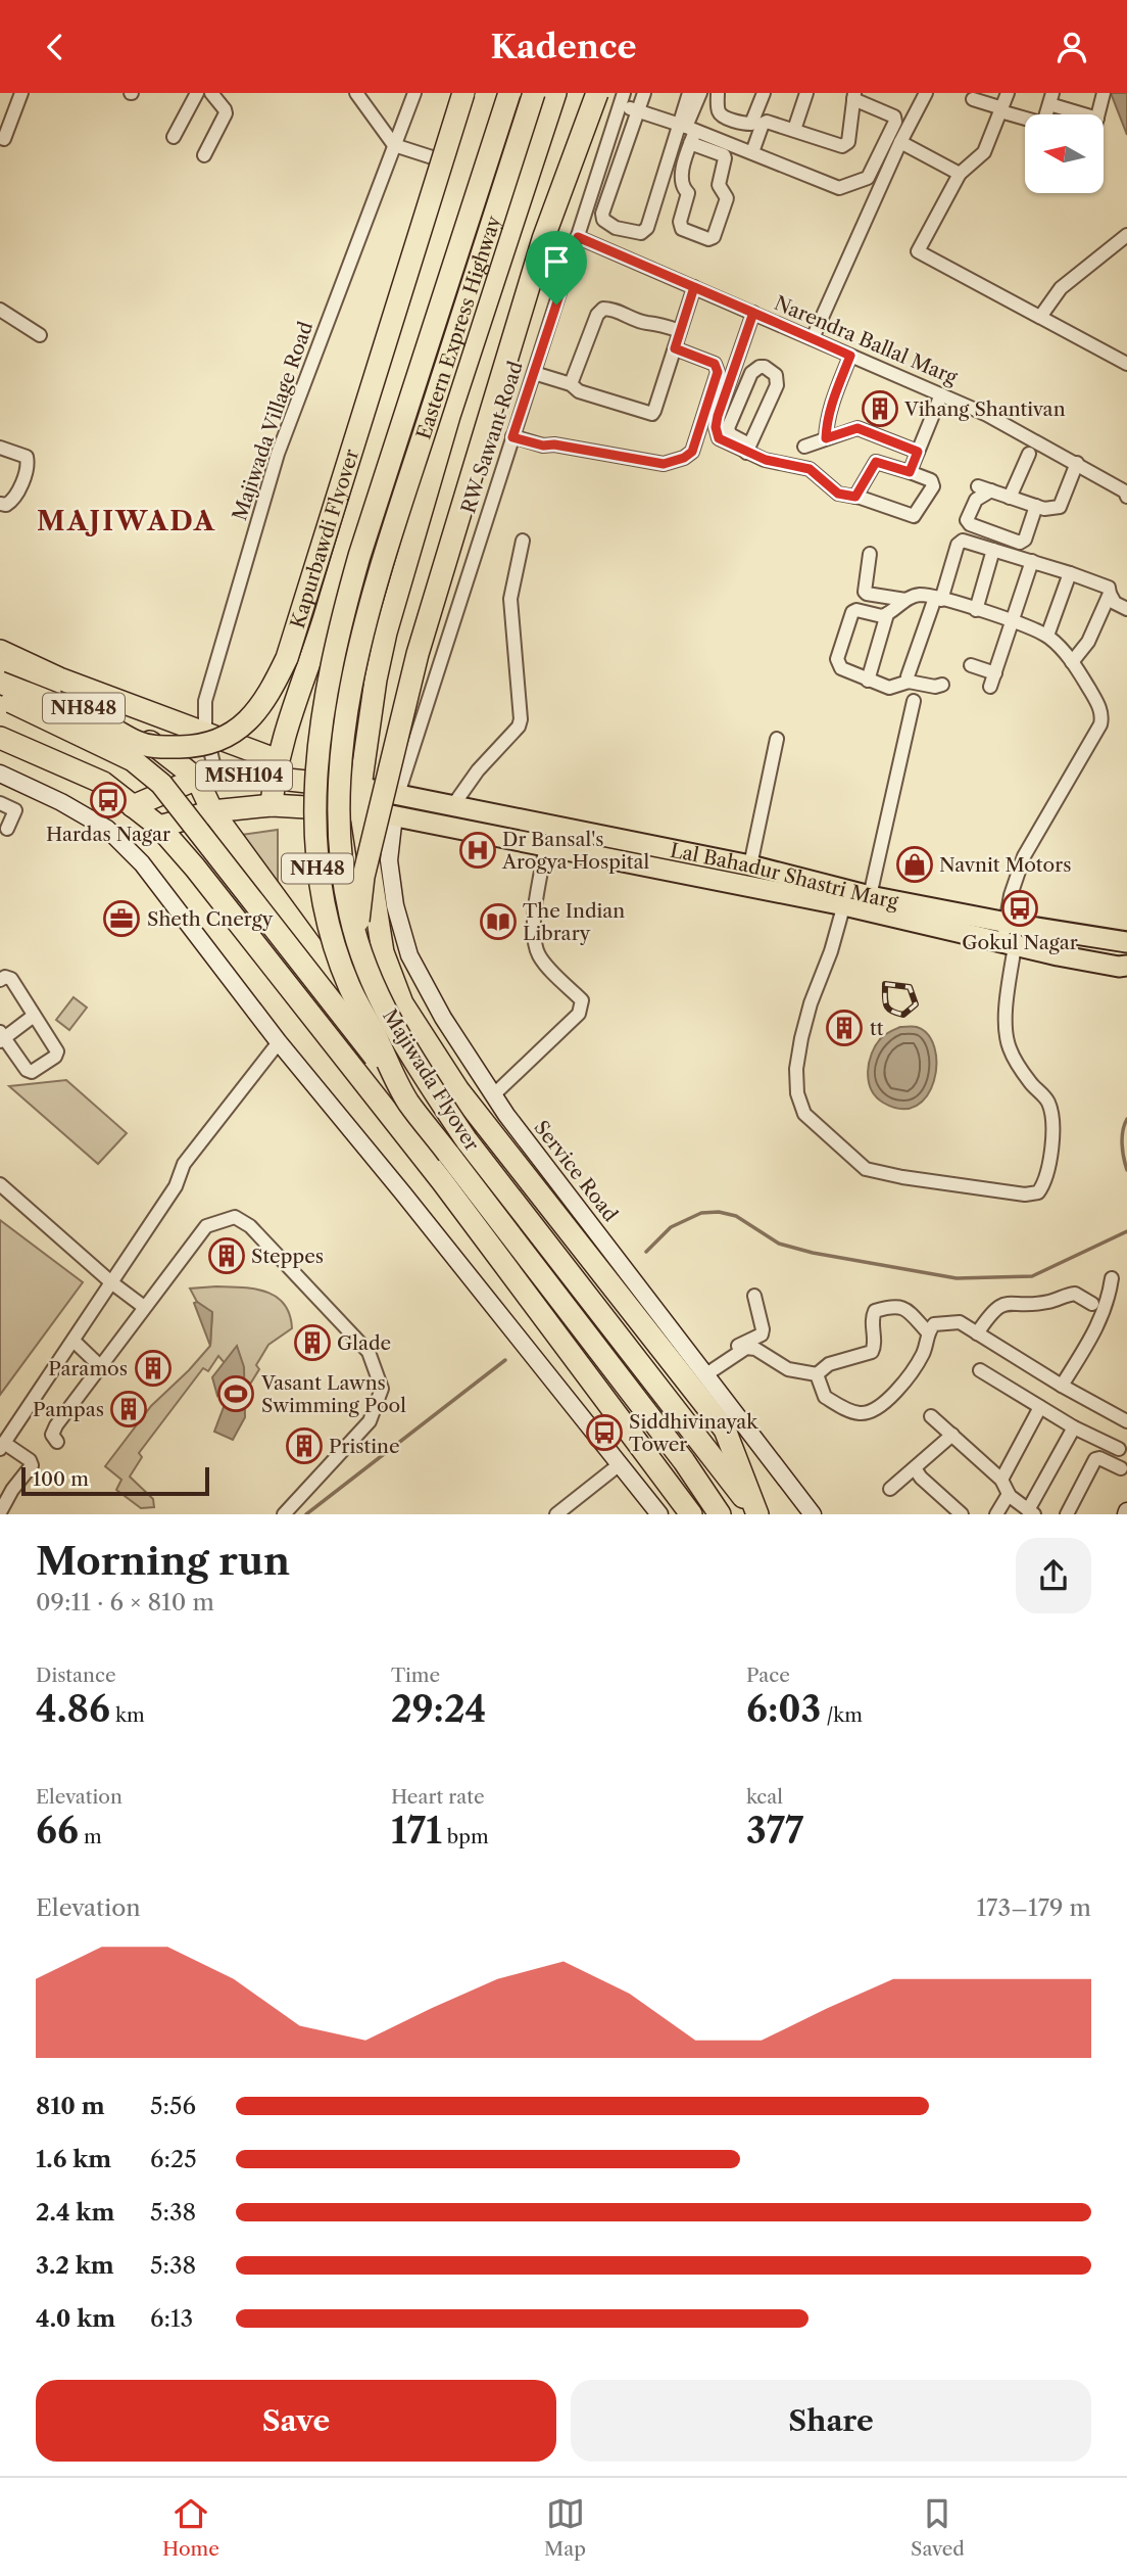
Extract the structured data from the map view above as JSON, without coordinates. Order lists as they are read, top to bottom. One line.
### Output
{"streets":{"highway":["Eastern Express Highway","Kapurbawdi Flyover","NH848","MSH104","NH48","Majiwada Flyover"],"main road":["Lal Bahadur Shastri Marg"],"street":["Narendra Ballal Marg","Majiwada Village Road","RW Sawant Road","Service Road"]},"crossings":[["Eastern Express Highway","Majiwada Flyover"],["Narendra Ballal Marg","RW Sawant Road"],["Majiwada Village Road","NH848"],["Majiwada Village Road","MSH104"],["RW Sawant Road","Lal Bahadur Shastri Marg"],["Kapurbawdi Flyover","Majiwada Flyover"],["NH848","MSH104"],["MSH104","Lal Bahadur Shastri Marg"],["Lal Bahadur Shastri Marg","Service Road"]],"districts":["MAJIWADA"],"places":{"building":["Vihang Shantivan","tt","Steppes","Glade","Paramos","Pampas","Pristine"],"bus stop":["Hardas Nagar","Gokul Nagar","Siddhivinayak Tower"],"hospital":["Dr Bansal's Arogya Hospital"],"shop":["Navnit Motors"],"office":["Sheth Cnergy"],"library":["The Indian Library"],"sports":["Vasant Lawns Swimming Pool"]},"scale_bar":"100 m","north":"left","page":{"header":"Kadence","scale":"100 m","heading":["Morning run","09:11 · 6 × 810 m"],"stats":[["Distance","4.86 km"],["Time","29:24"],["Pace","6:03 /km"],["Elevation","66 m"],["Heart rate","171 bpm"],["kcal","377"]],"chart":["Elevation","173–179 m"],"list":[{"name":"810 m","note":"5:56"},{"name":"1.6 km","note":"6:25"},{"name":"2.4 km","note":"5:38"},{"name":"3.2 km","note":"5:38"},{"name":"4.0 km","note":"6:13"}],"buttons":["Save","Share"],"tabs":["Home","Map","Saved"]}}
